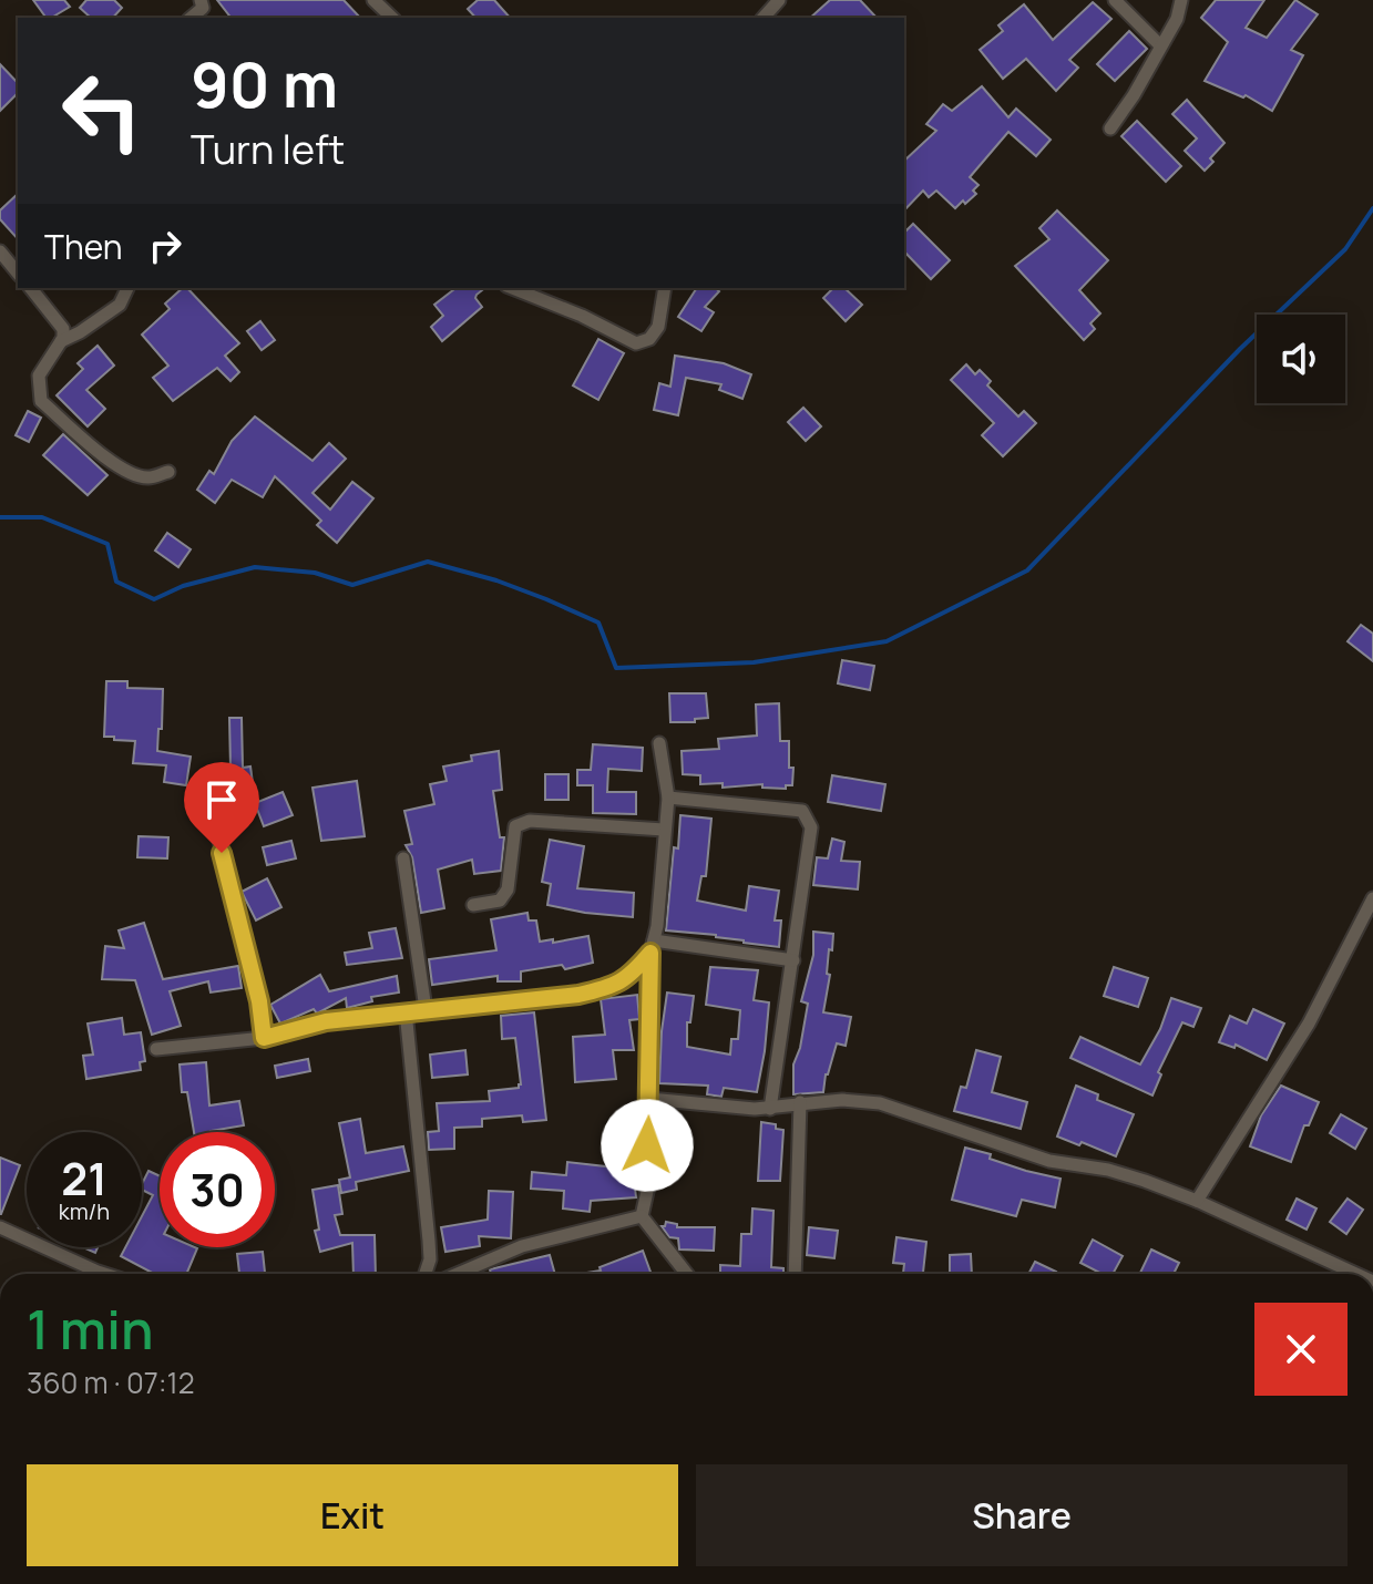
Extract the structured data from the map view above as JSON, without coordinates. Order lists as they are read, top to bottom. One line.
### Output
{"page":{"turn":["90 m","Turn left"],"then":"Then","speed":"21 km/h","limit":"30","heading":["1 min","360 m · 07:12"],"buttons":["Exit","Share"]}}
